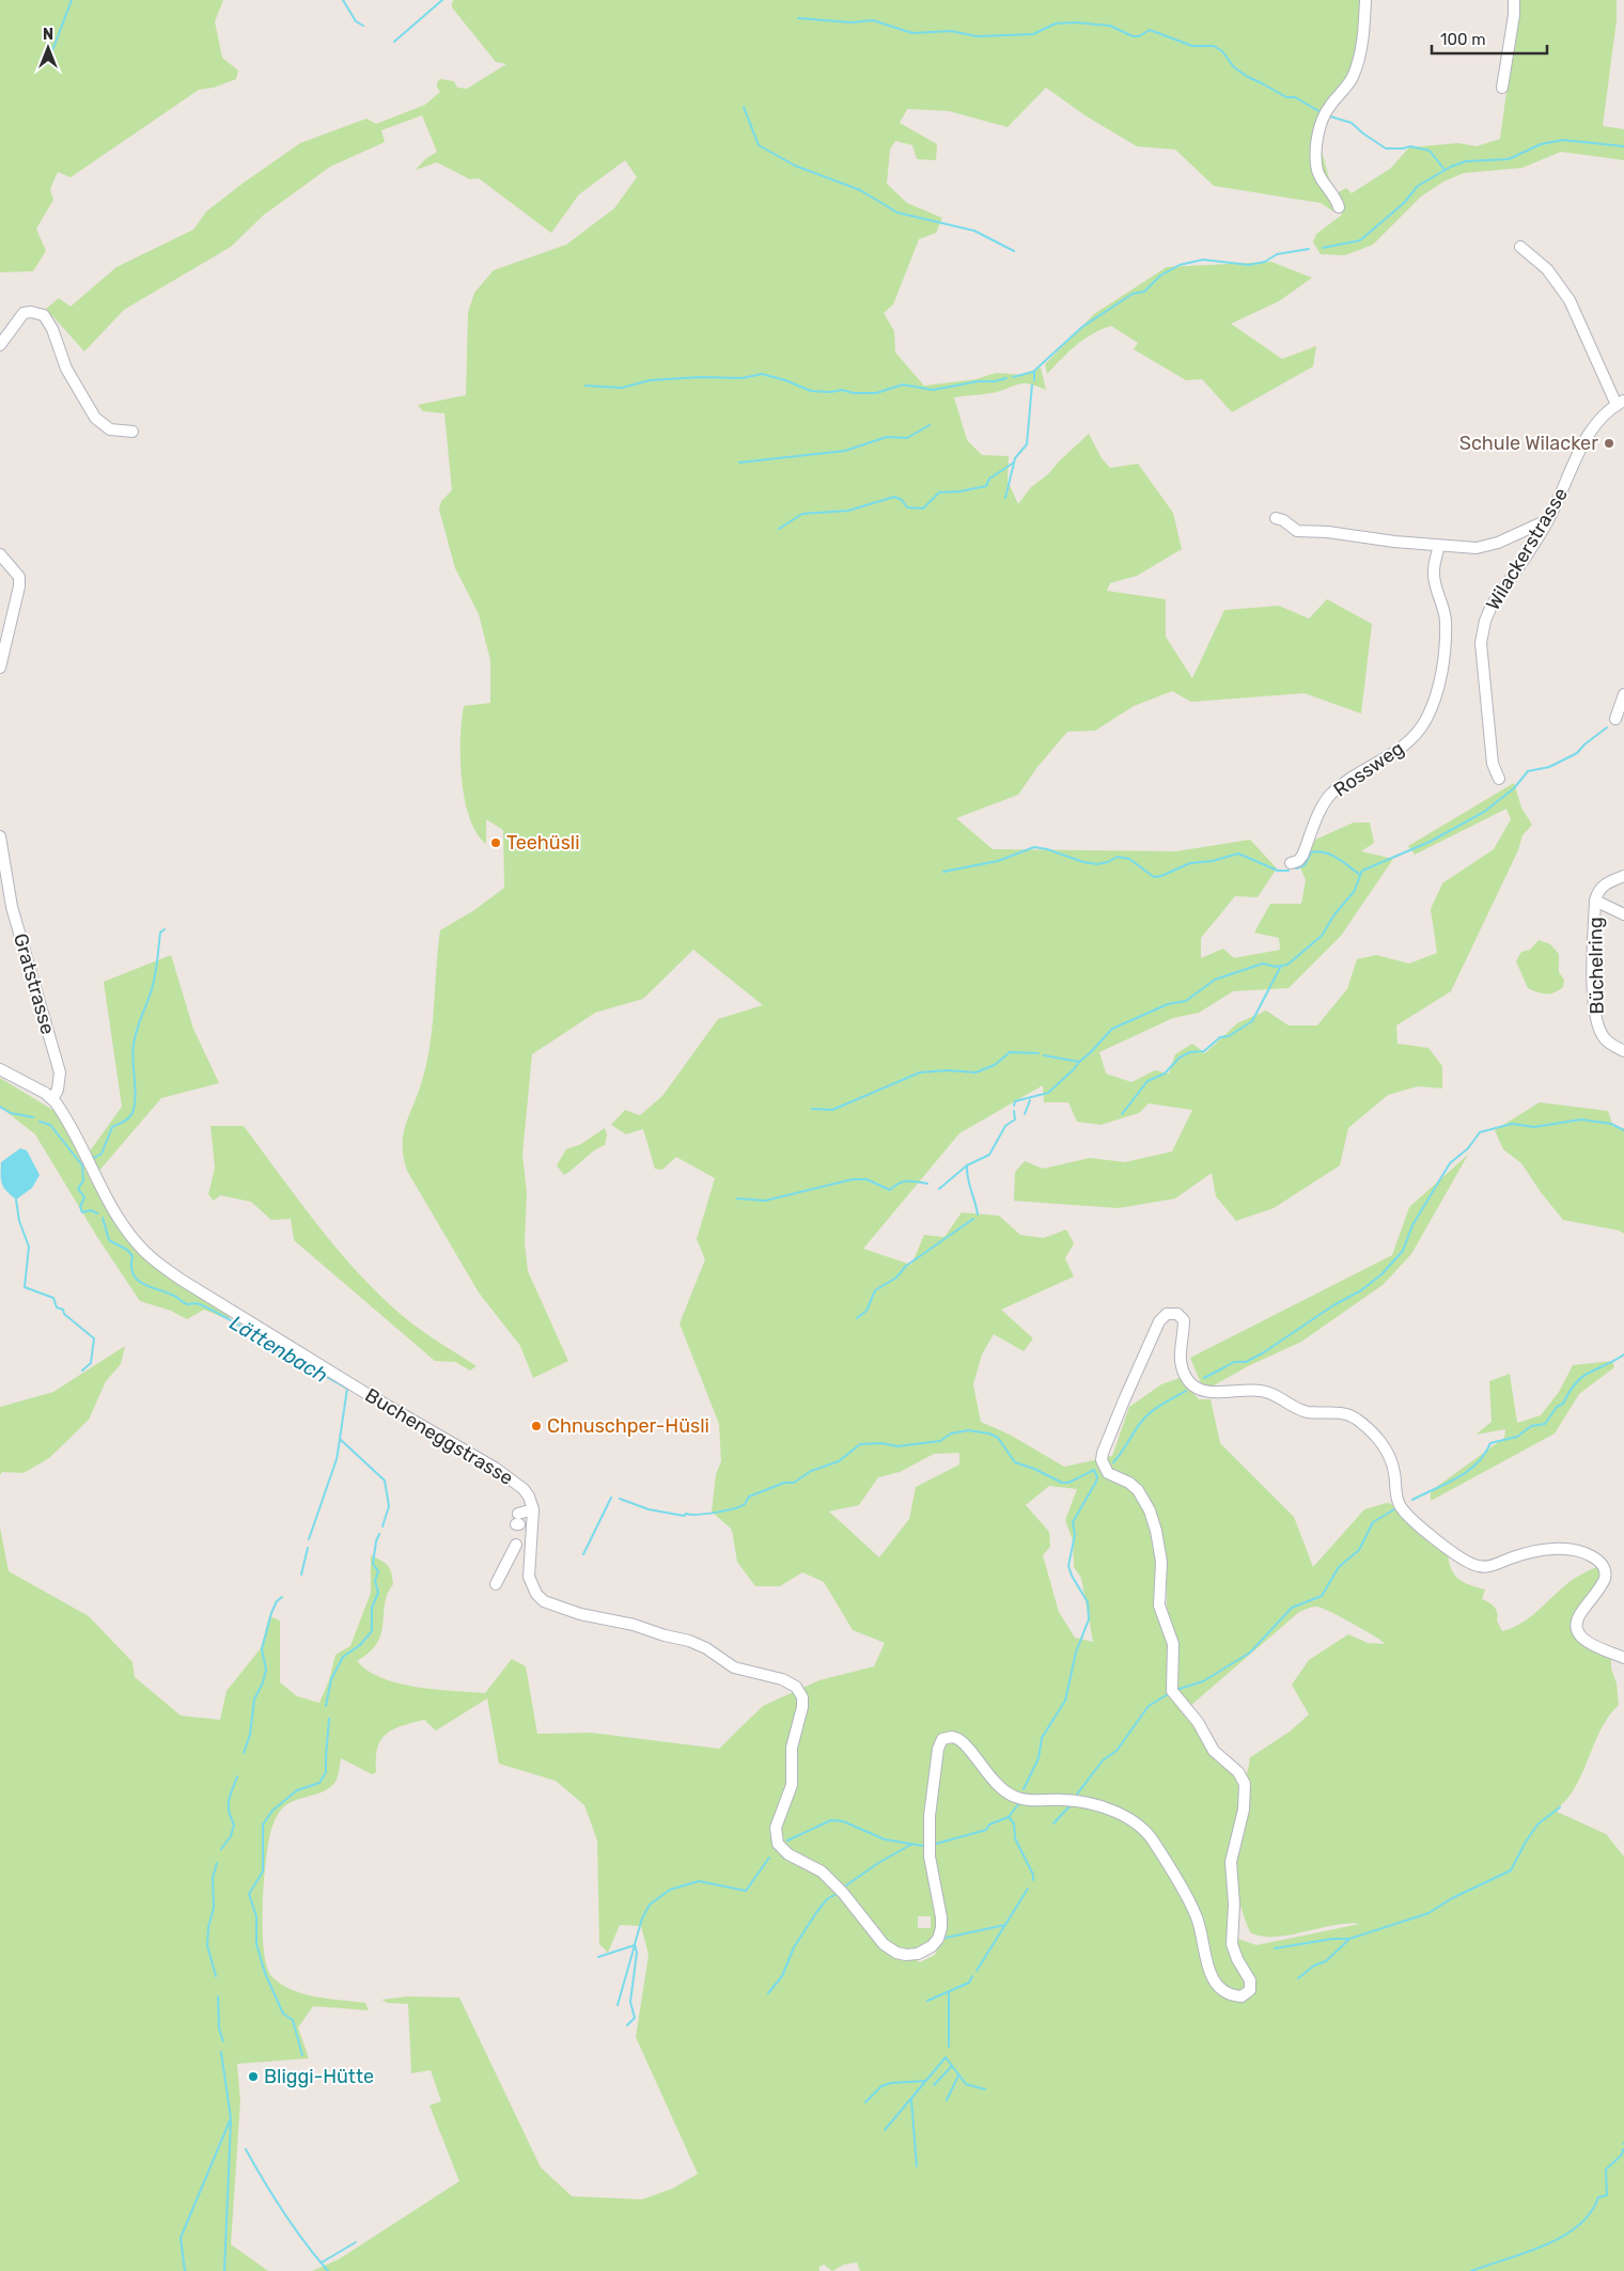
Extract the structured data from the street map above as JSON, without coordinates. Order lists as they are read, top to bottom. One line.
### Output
{"streets":{"street":["Wilackerstrasse","Rossweg","Büchelring","Gratstrasse","Bucheneggstrasse"]},"crossings":[["Gratstrasse","Bucheneggstrasse"]],"water":["Lättenbach"],"places":["Schule Wilacker","Teehüsli","Chnuschper-Hüsli","Bliggi-Hütte"],"scale_bar":"100 m","north":"top"}
